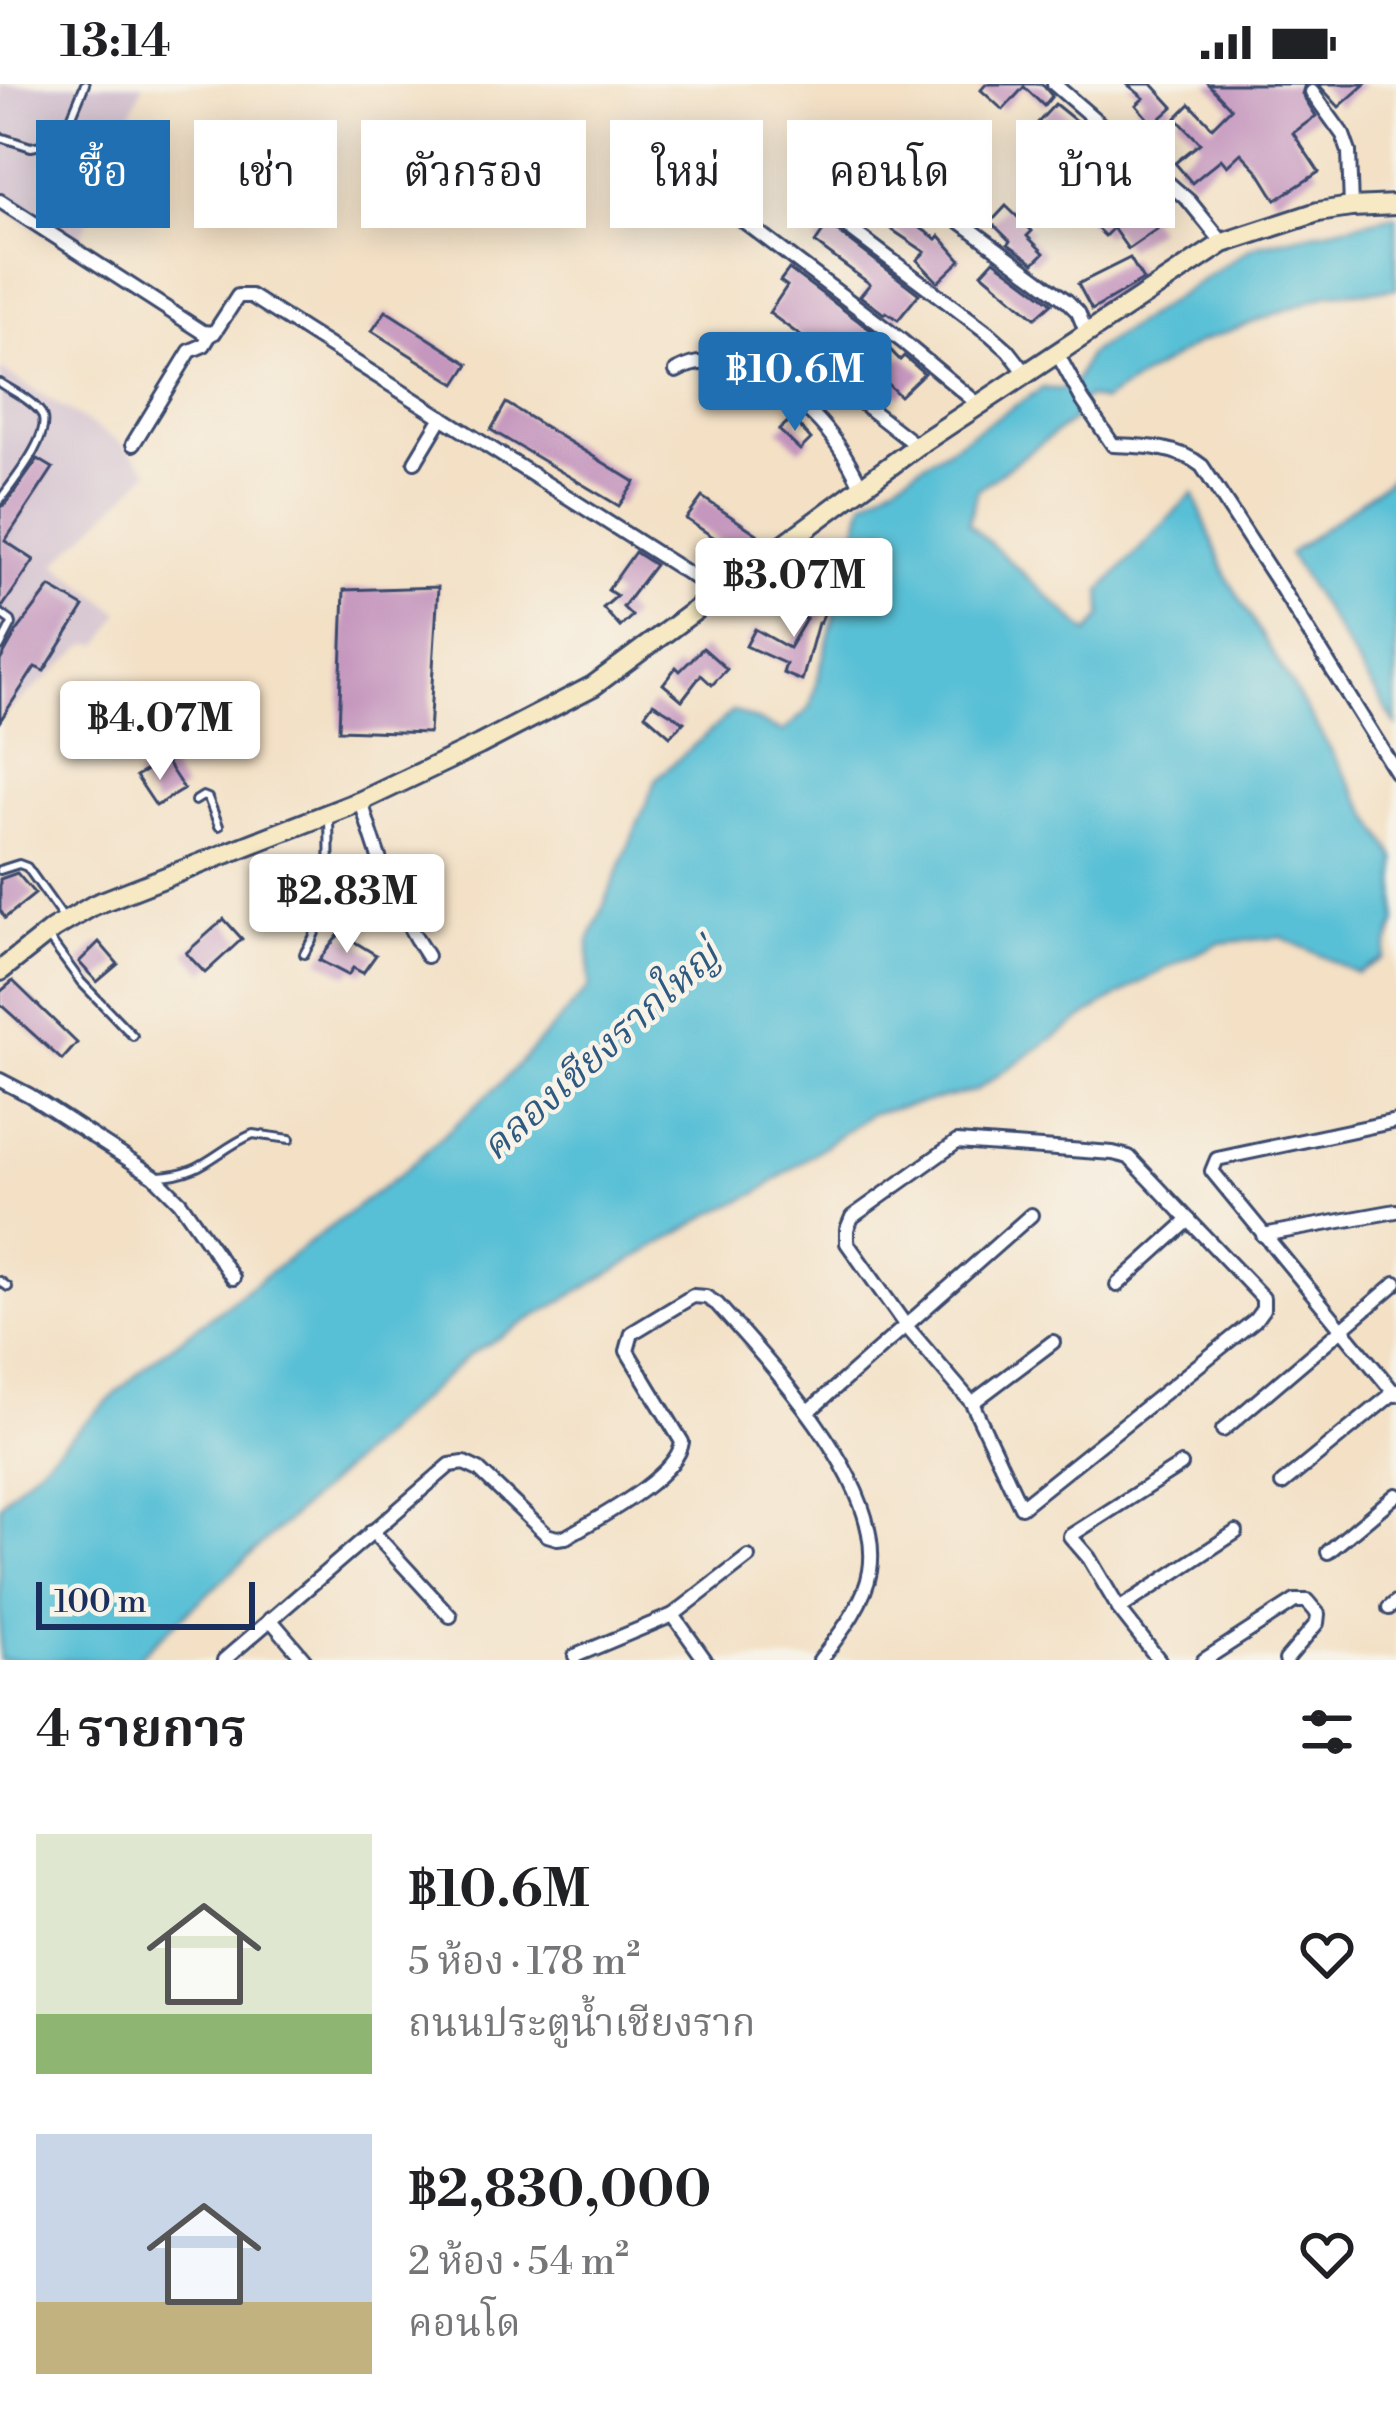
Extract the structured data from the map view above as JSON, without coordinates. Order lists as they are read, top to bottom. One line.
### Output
{"water":["คลองเชียงรากใหญ่"],"scale_bar":"100 m","page":{"status":"13:14","chip":["ซื้อ","เช่า","ตัวกรอง","ใหม่","คอนโด","บ้าน"],"price":["฿10.6M","฿3.07M","฿4.07M","฿2.83M"],"scale":"100 m","heading":"4 รายการ","list":[{"name":"฿10.6M","note":"5 ห้อง · 178 m² · ถนนประตูน้ำเชียงราก"},{"name":"฿2,830,000","note":"2 ห้อง · 54 m² · คอนโด"}]}}
